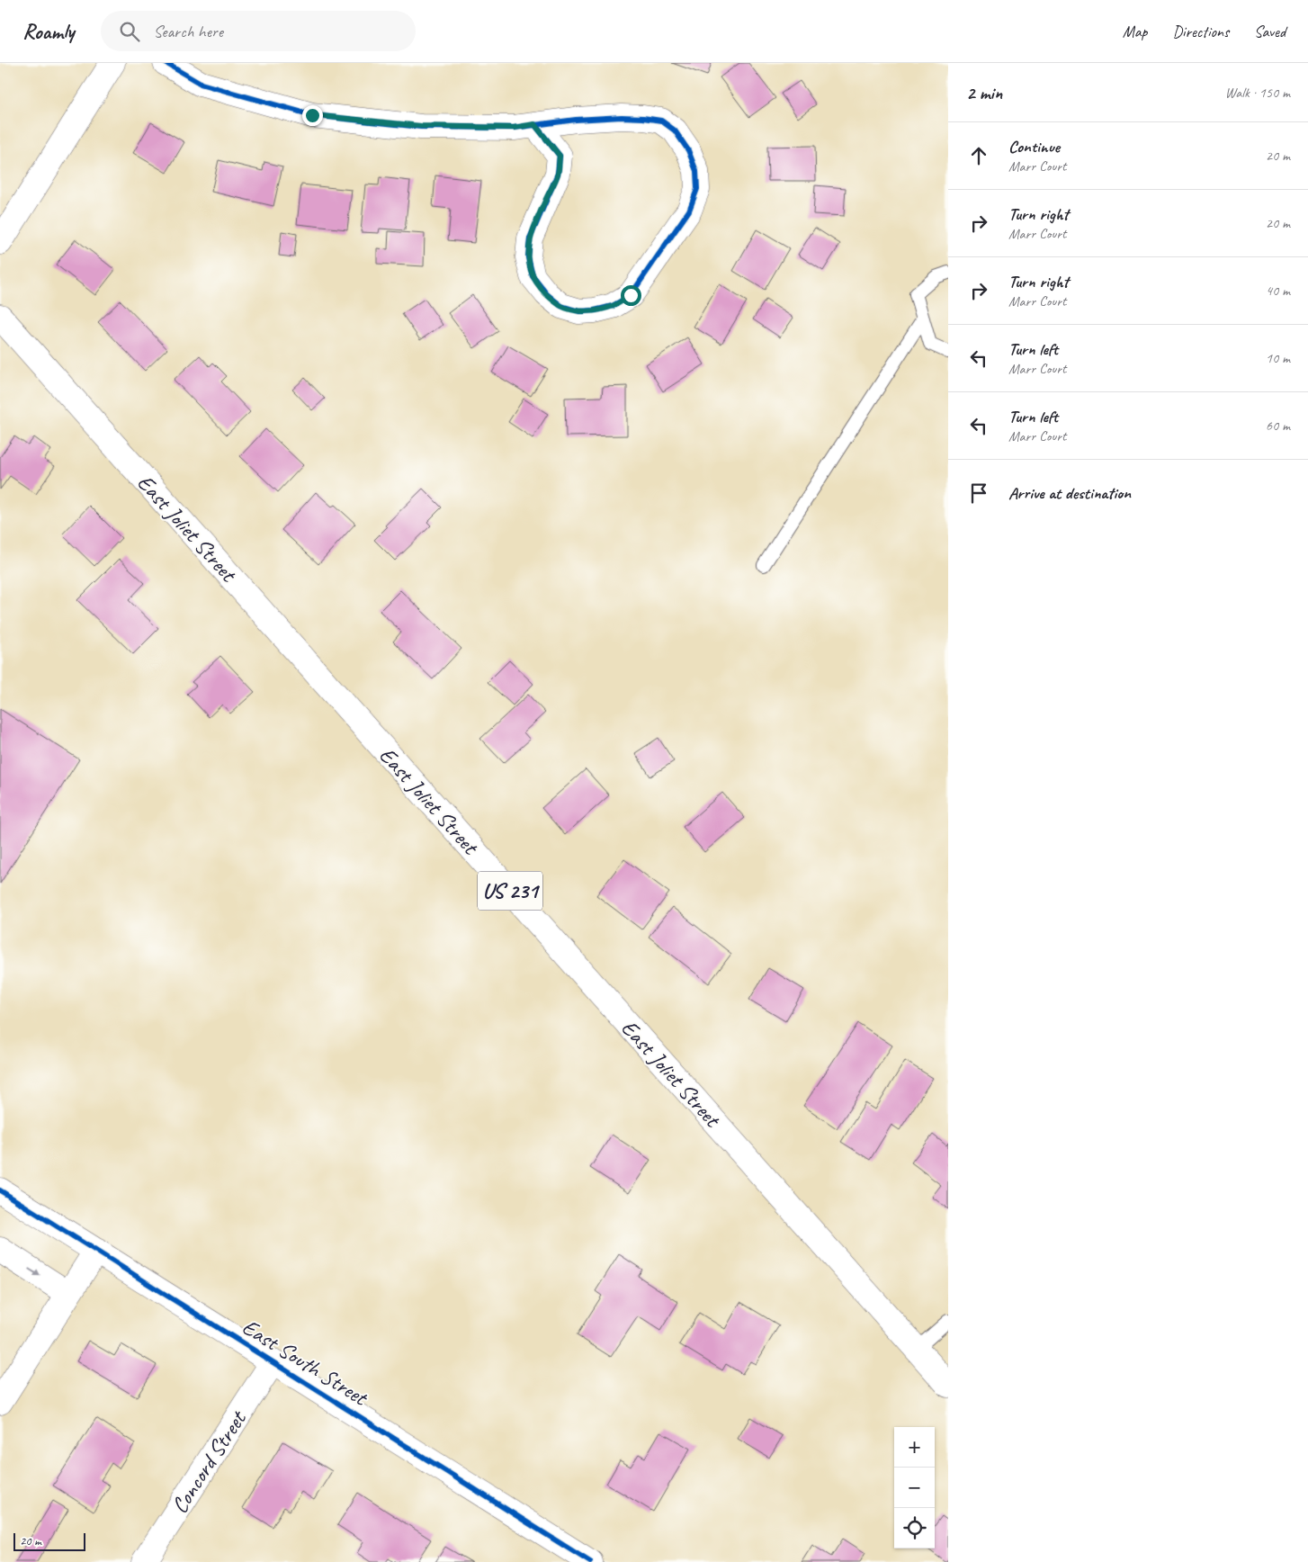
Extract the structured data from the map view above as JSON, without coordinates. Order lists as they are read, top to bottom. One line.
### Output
{"streets":{"street":["East Joliet Street","US 231","East South Street","Concord Street"]},"crossings":[["East South Street","Concord Street"]],"scale_bar":"20 m","page":{"header":"Roamly","search":"Search here","nav":["Map","Directions","Saved"],"heading":["2 min","Walk · 150 m"],"list":[["Continue","Marr Court","20 m"],["Turn right","Marr Court","20 m"],["Turn right","Marr Court","40 m"],["Turn left","Marr Court","10 m"],["Turn left","Marr Court","60 m"],"Arrive at destination"],"map_buttons":["+","−"],"scale":"20 m"}}
